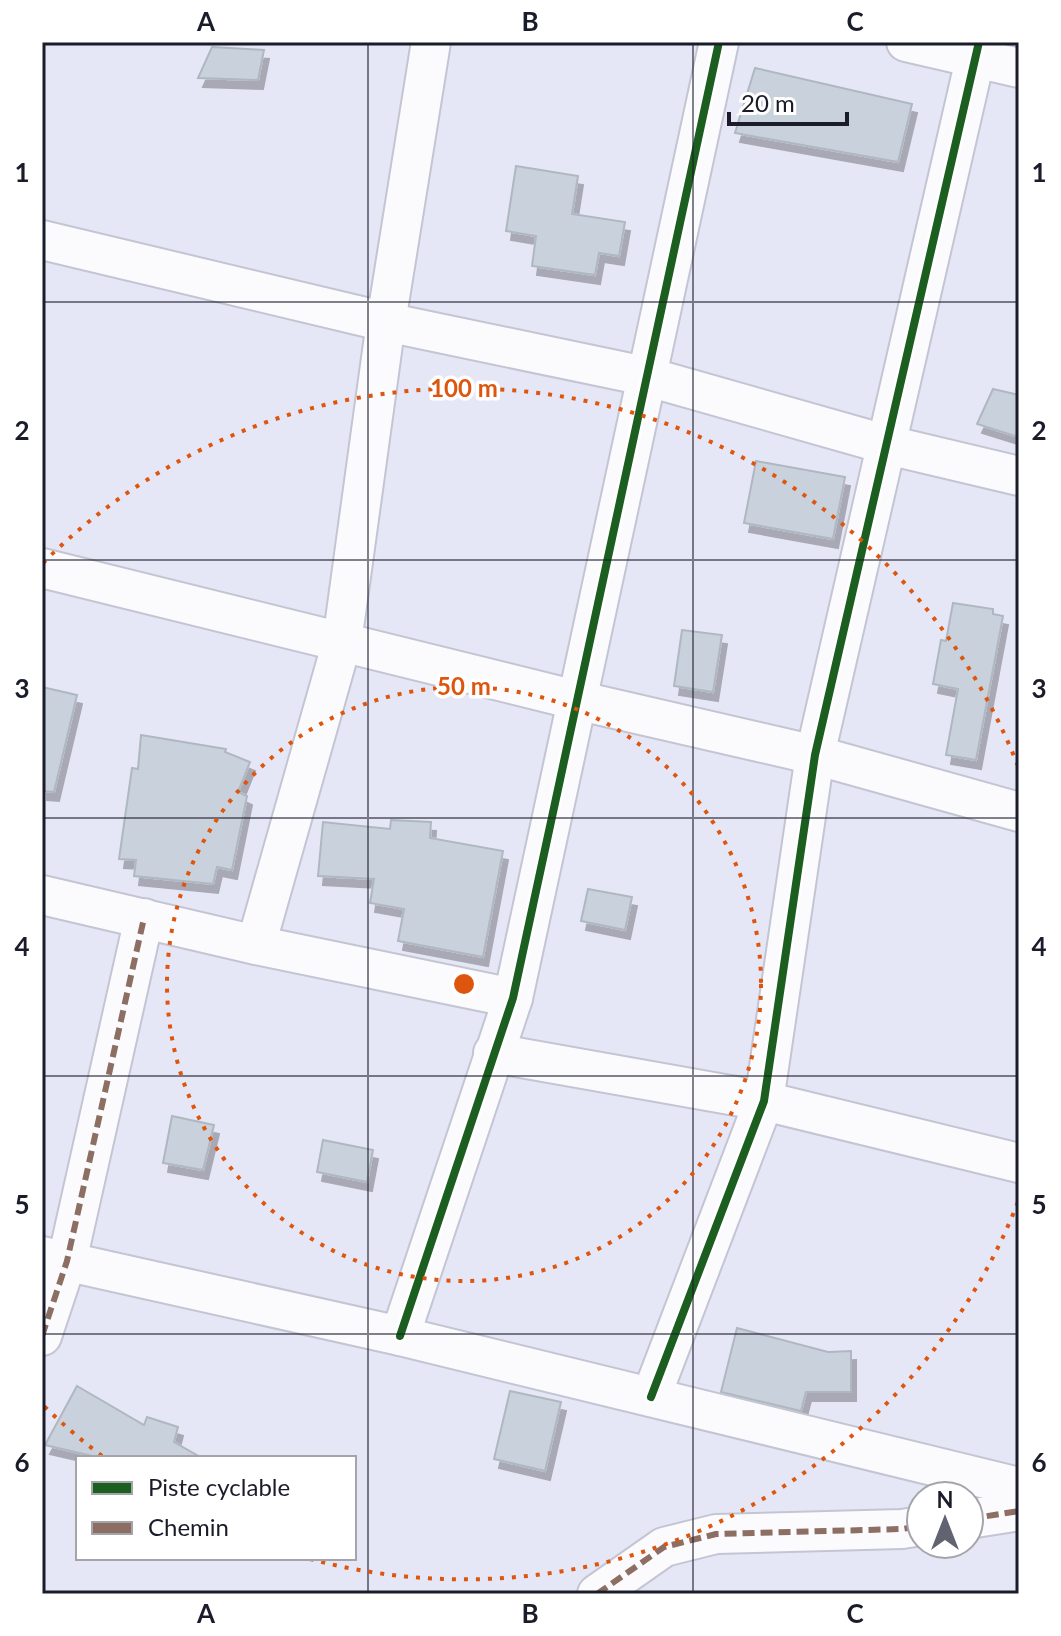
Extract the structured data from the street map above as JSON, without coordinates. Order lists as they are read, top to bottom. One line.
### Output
{"legend":["Piste cyclable","Chemin"],"scale_bar":"20 m","north":"top","grid":{"columns":["A","B","C"],"rows":["1","2","3","4","5","6"]},"rings":["100 m","50 m"]}
